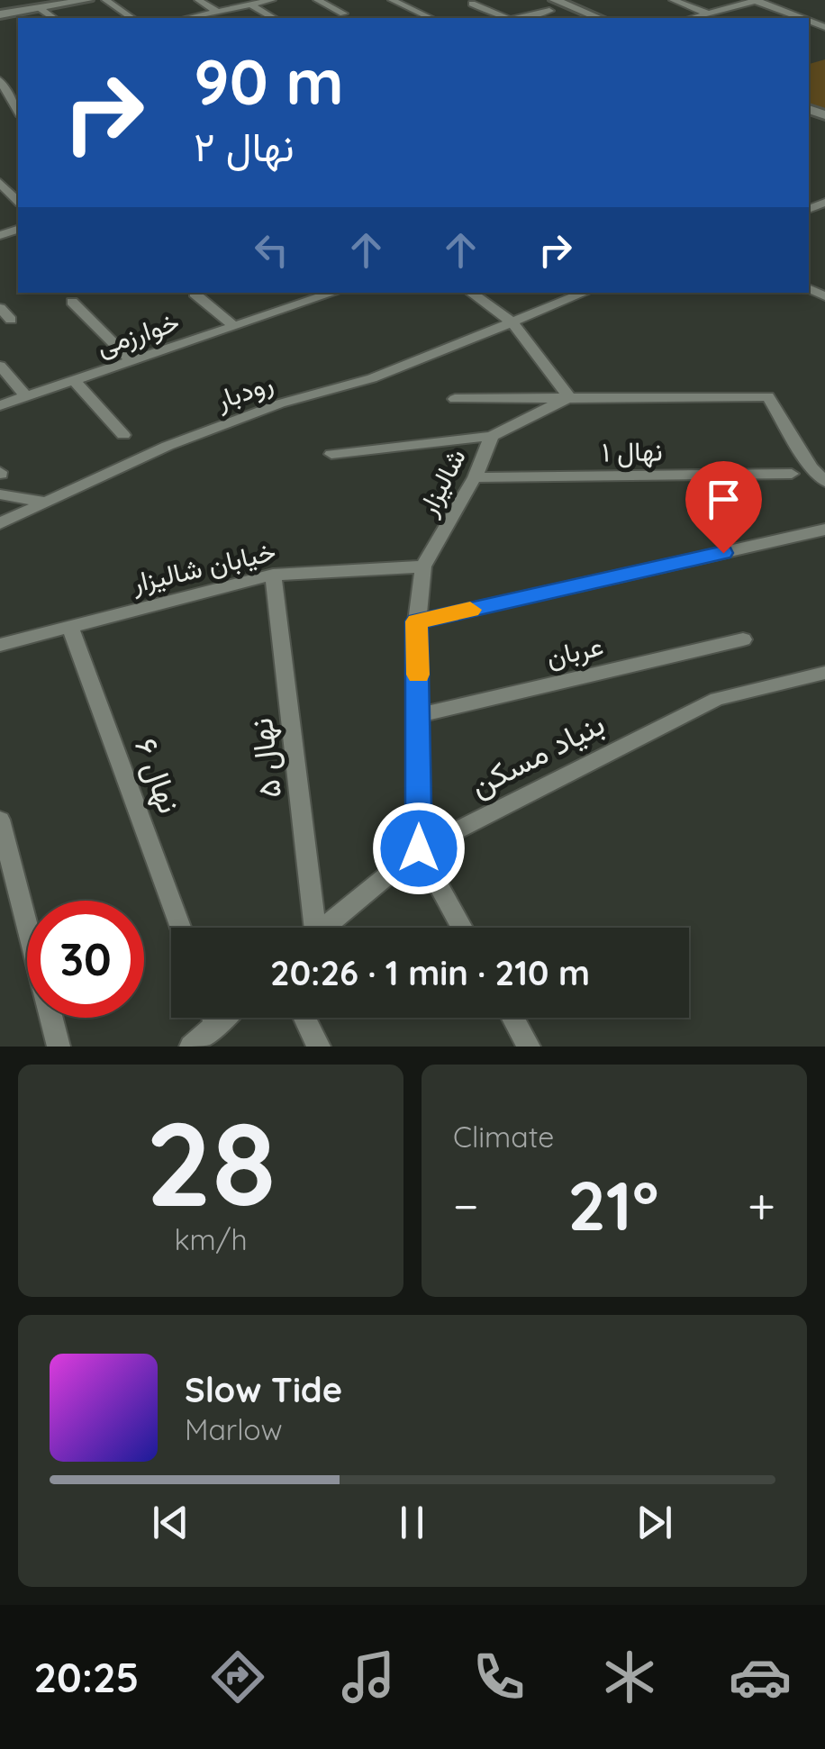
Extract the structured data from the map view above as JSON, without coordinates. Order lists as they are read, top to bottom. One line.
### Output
{"streets":{"street":["خوارزمی","رودبار","نهال ۱","شالیزار","خیابان شالیزار","عربان","بنیاد مسکن","نهال ۵","نهال ۶"]},"crossings":[["نهال ۱","شالیزار"],["شالیزار","خیابان شالیزار"],["خیابان شالیزار","نهال ۵"],["خیابان شالیزار","نهال ۶"]],"page":{"turn":["90 m","نهال ۲"],"limit":"30","trip":"20:26 · 1 min · 210 m","tile":[["28","km/h"],"Climate"],"heat":["−","21°","+"],"song":["Slow Tide","Marlow"],"tabs":"20:25"}}
